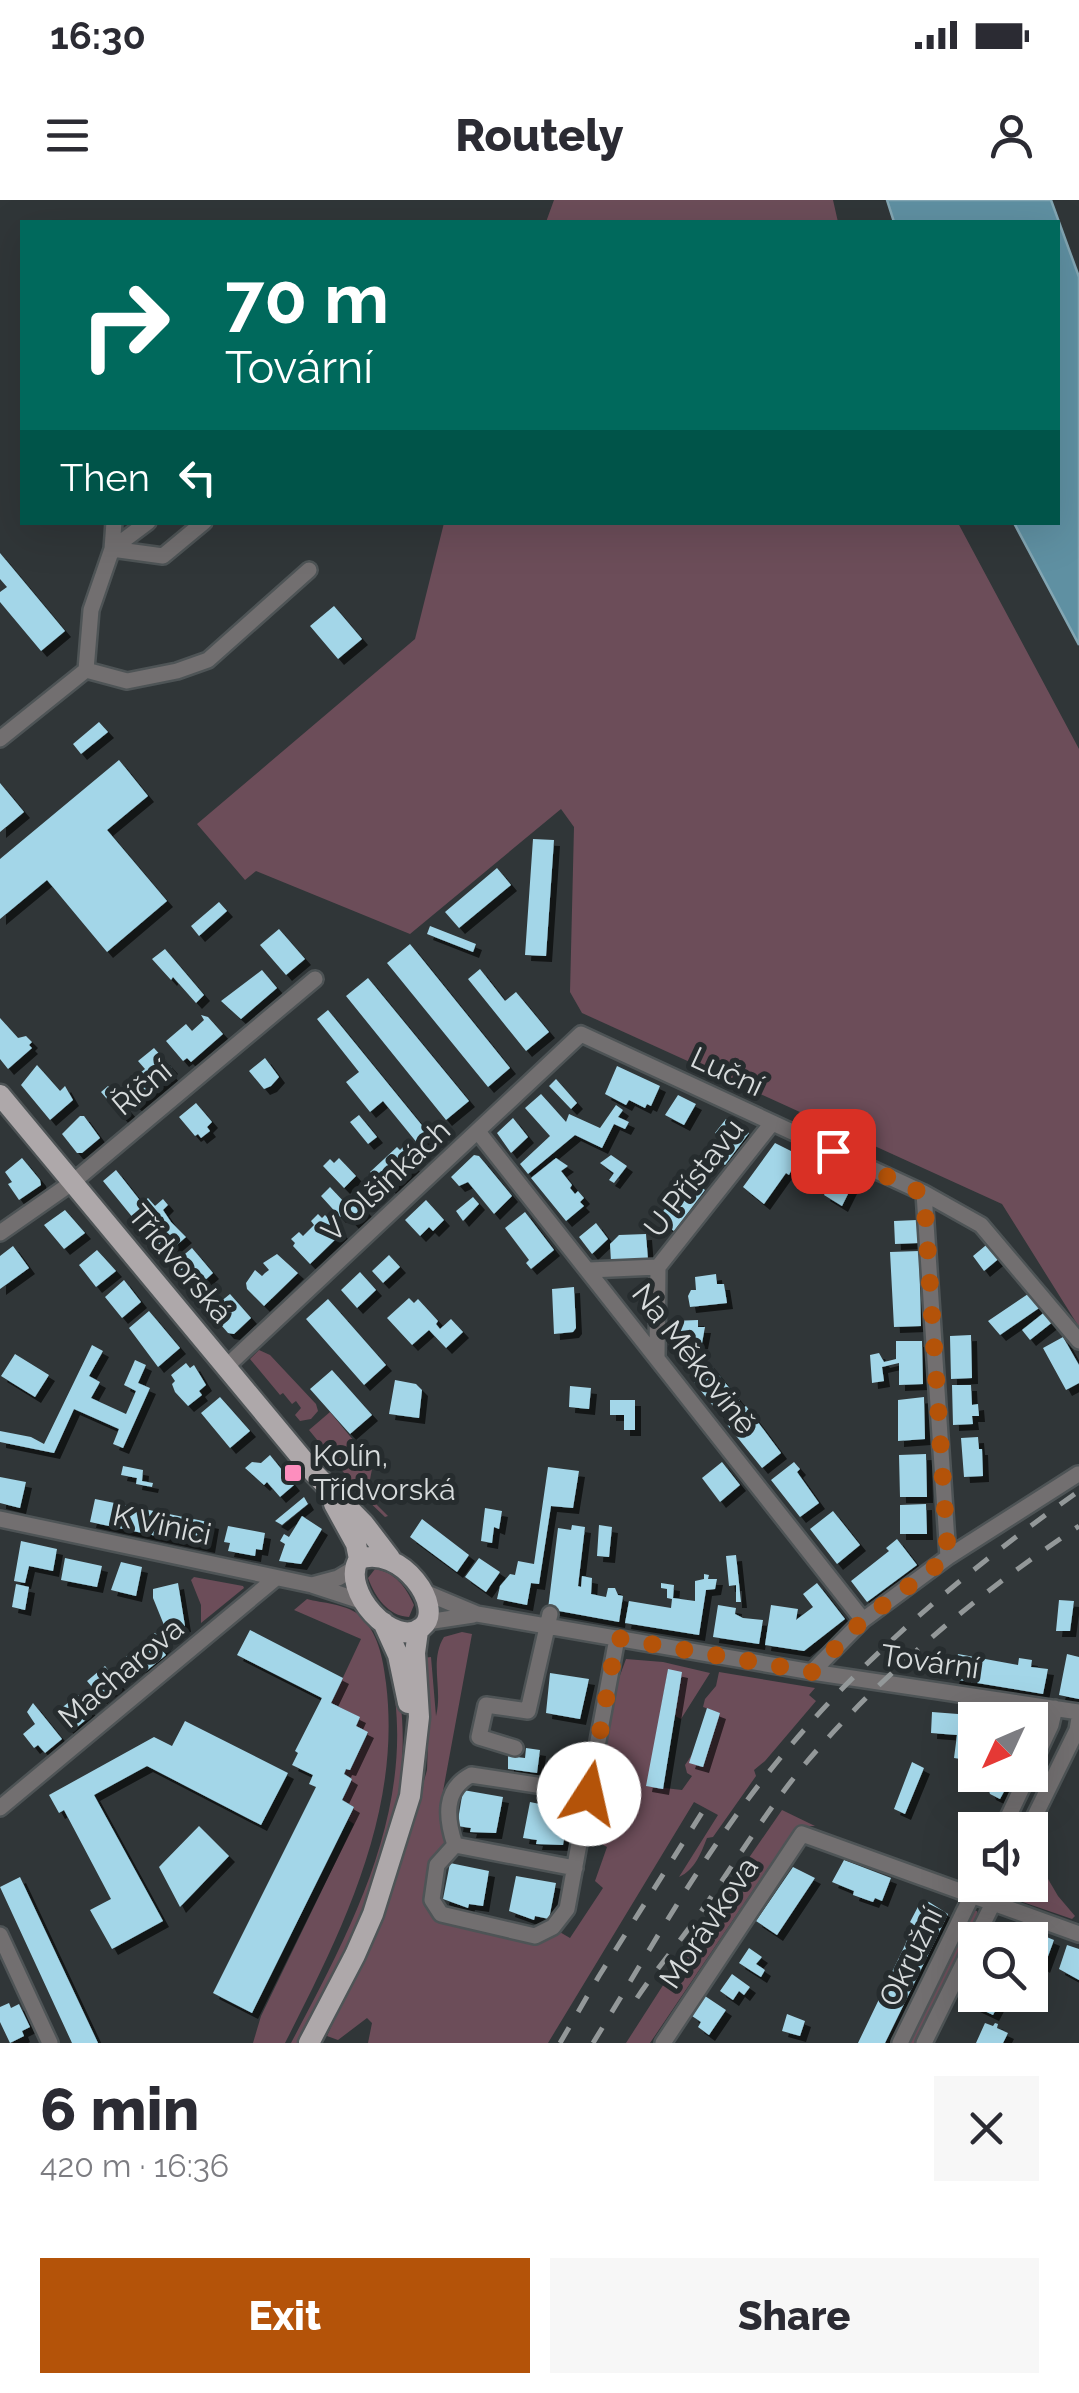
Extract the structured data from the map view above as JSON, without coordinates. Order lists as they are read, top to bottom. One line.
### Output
{"streets":{"main road":["Třídvorská"],"street":["Luční","Říční","U Přístavu","V Olšinkách","Na Měkovině","K Vinici","Tovární","Macharova","Morávkova","Okružní"]},"crossings":[["Luční","U Přístavu"],["Luční","V Olšinkách"],["Říční","Třídvorská"],["U Přístavu","Na Měkovině"],["V Olšinkách","Třídvorská"],["V Olšinkách","Na Měkovině"],["Třídvorská","K Vinici"],["Třídvorská","Tovární"],["K Vinici","Tovární"],["K Vinici","Macharova"]],"places":{"transit":["Kolín, Třídvorská"]},"north":"bottom left","page":{"status":"16:30","header":"Routely","turn":["70 m","Tovární"],"then":"Then","heading":["6 min","420 m · 16:36"],"buttons":["Exit","Share"]}}
